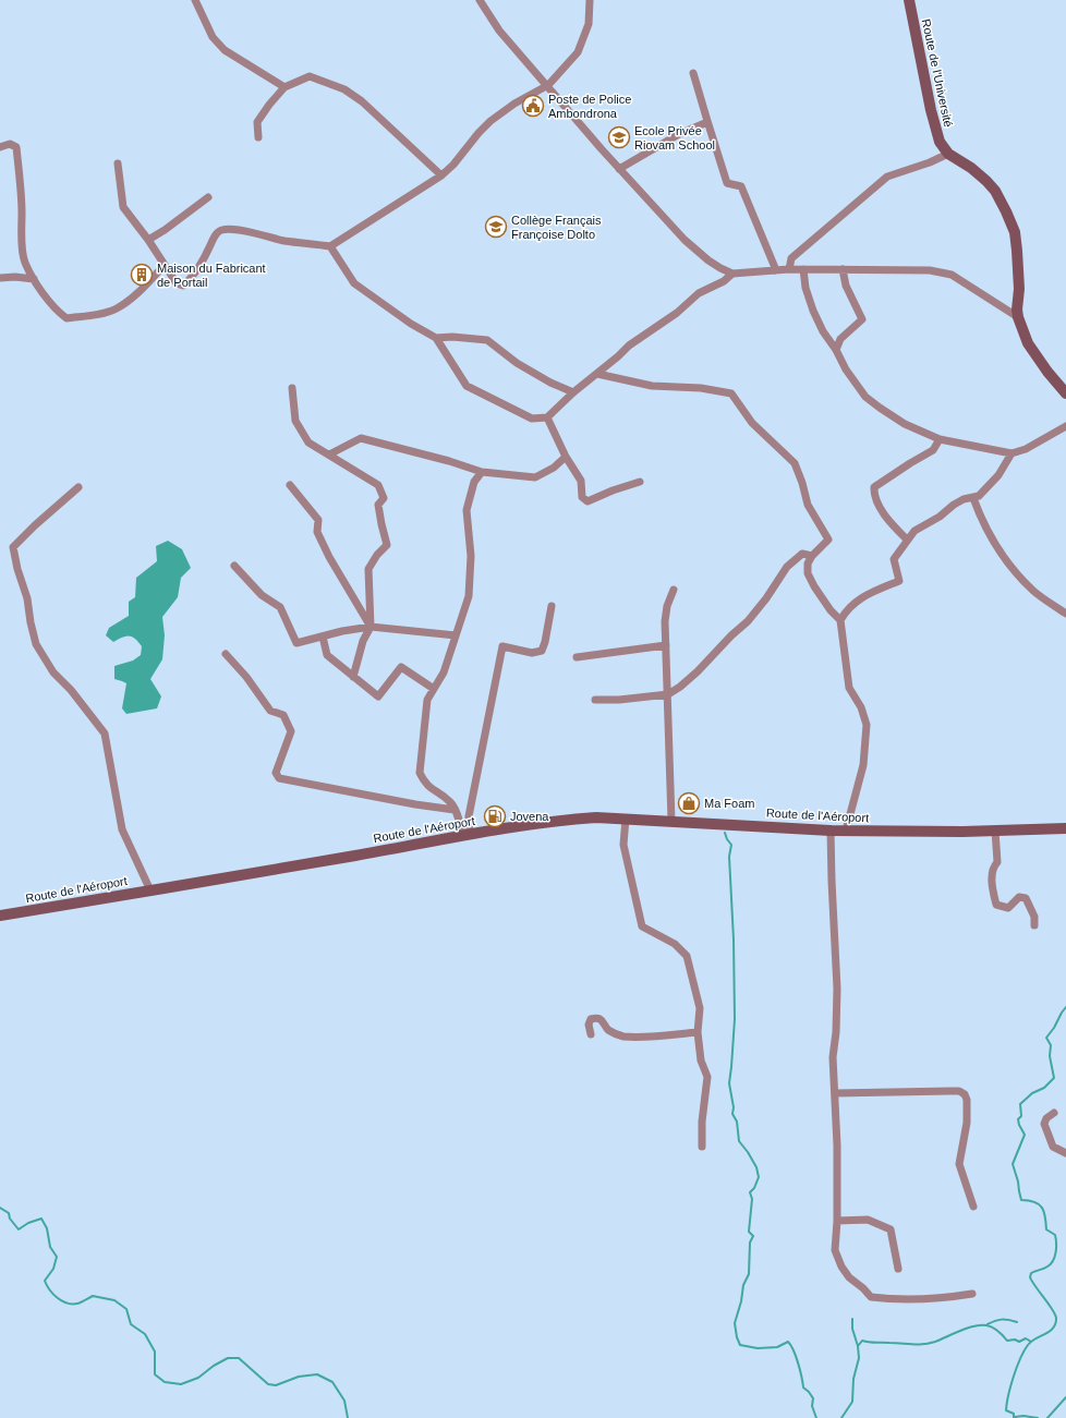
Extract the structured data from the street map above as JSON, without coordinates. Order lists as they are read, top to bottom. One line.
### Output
{"streets":{"main road":["Route de l'Université","Route de l'Aéroport"]},"places":{"public building":["Poste de Police Ambondrona"],"school or university":["Ecole Privée Riovam School","Collège Français Françoise Dolto"],"building":["Maison du Fabricant de Portail"],"shop":["Ma Foam"],"fuel station":["Jovena"]}}
